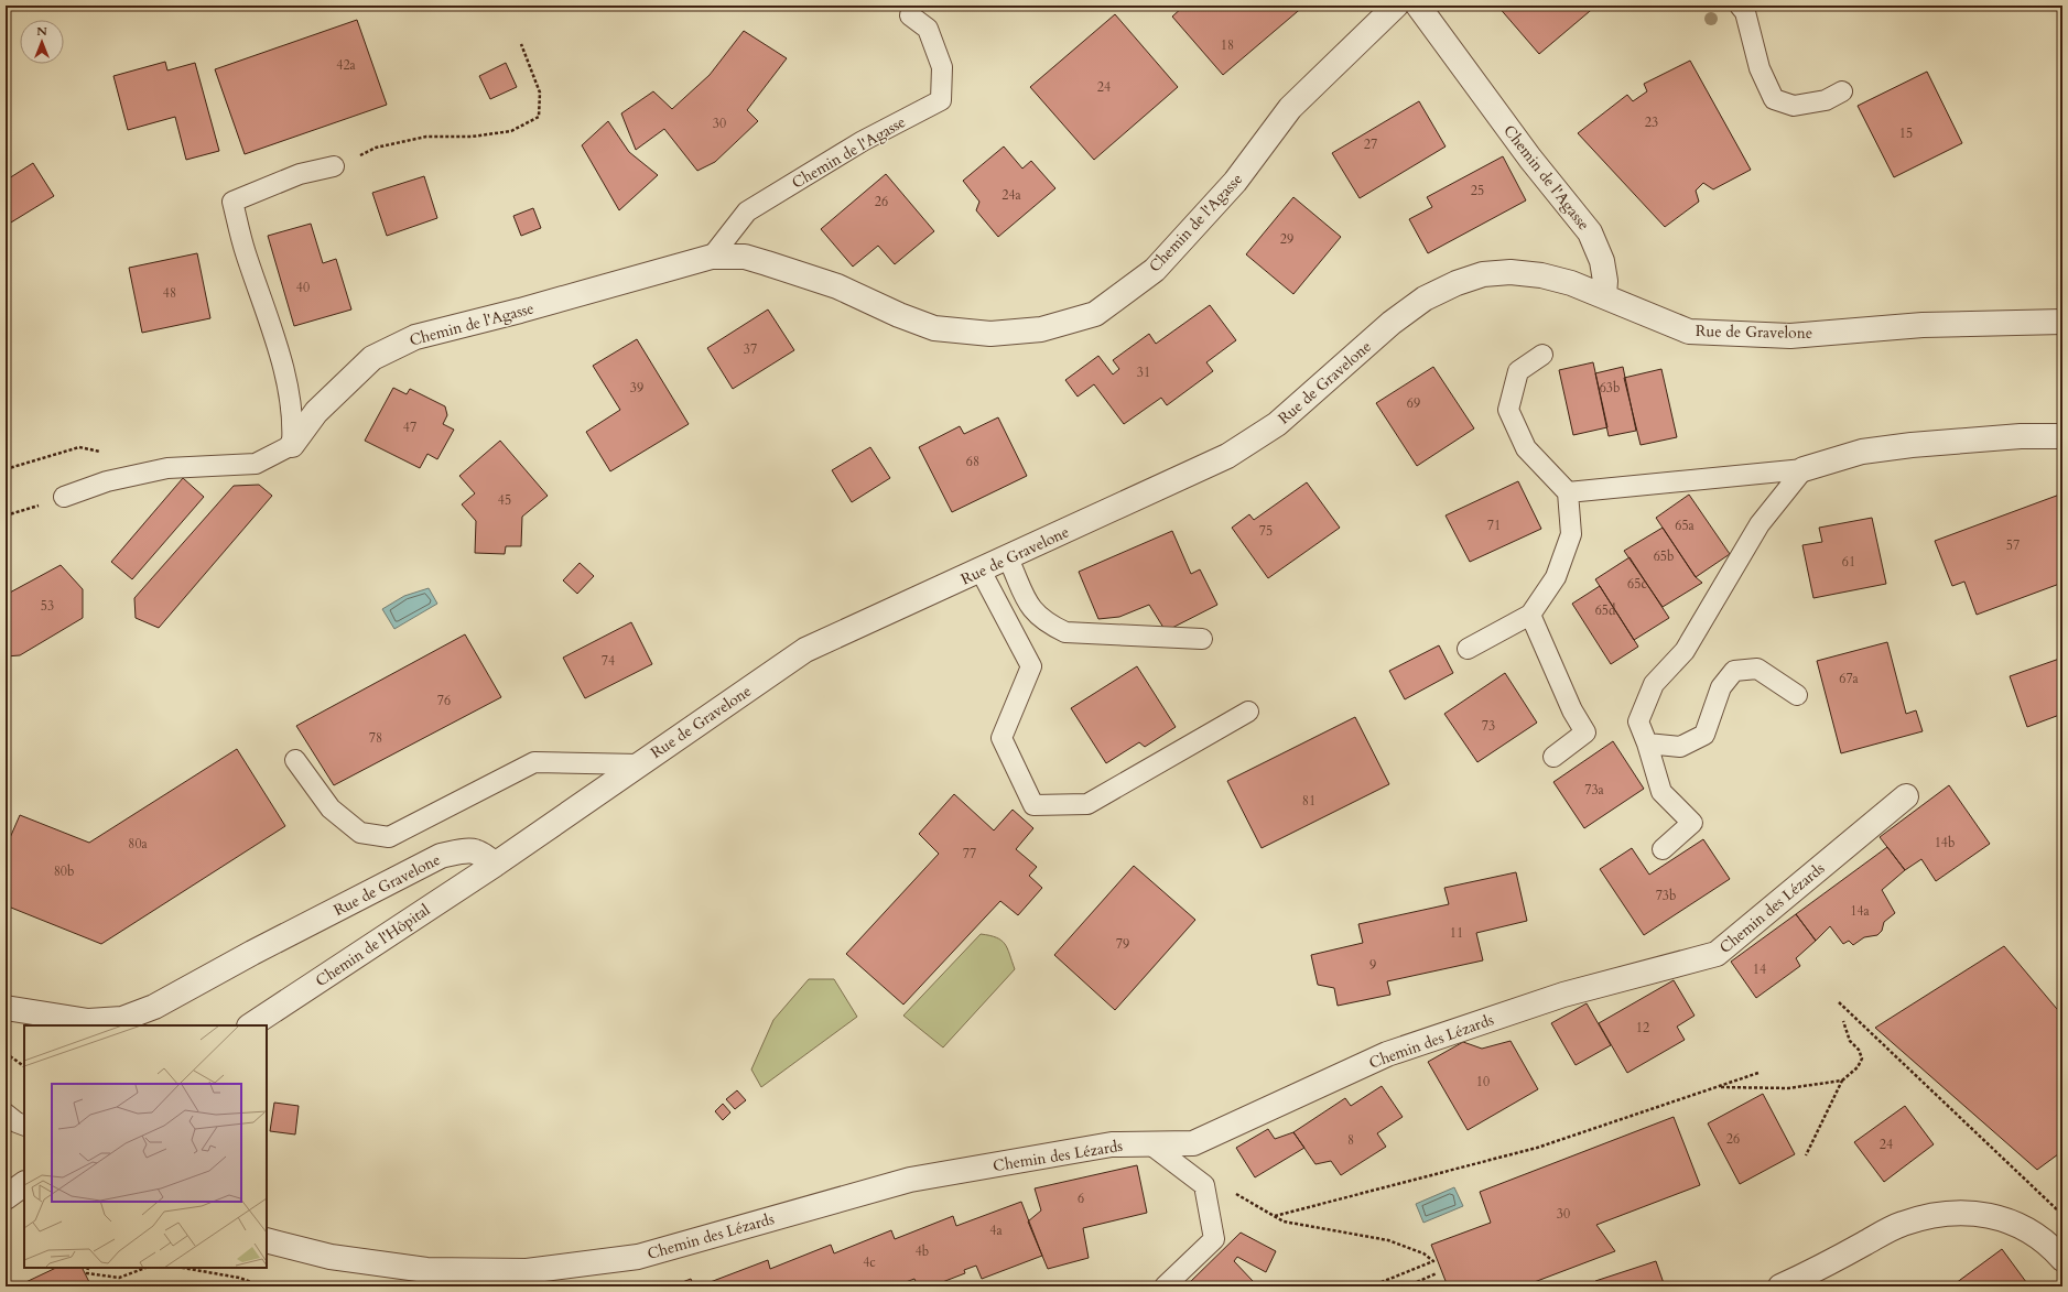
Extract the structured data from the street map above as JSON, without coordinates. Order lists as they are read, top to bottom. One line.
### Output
{"streets":{"street":["Chemin de l'Agasse","Rue de Gravelone","Chemin des Lézards","Chemin de l'Hôpital"]},"crossings":[["Chemin de l'Agasse","Rue de Gravelone"],["Rue de Gravelone","Chemin de l'Hôpital"]],"house_numbers":["18","42a","24","23","30","15","27","25","24a","26","29","40","48","37","31","39","63b","69","47","68","45","71","65a","75","57","65b","61","65c","53","65d","74","67a","76","73","78","73a","81","14b","80a","77","80b","73b","14a","11","79","9","14","12","10","26","8","24","6","30","4a","4b","4c"],"north":"top"}
